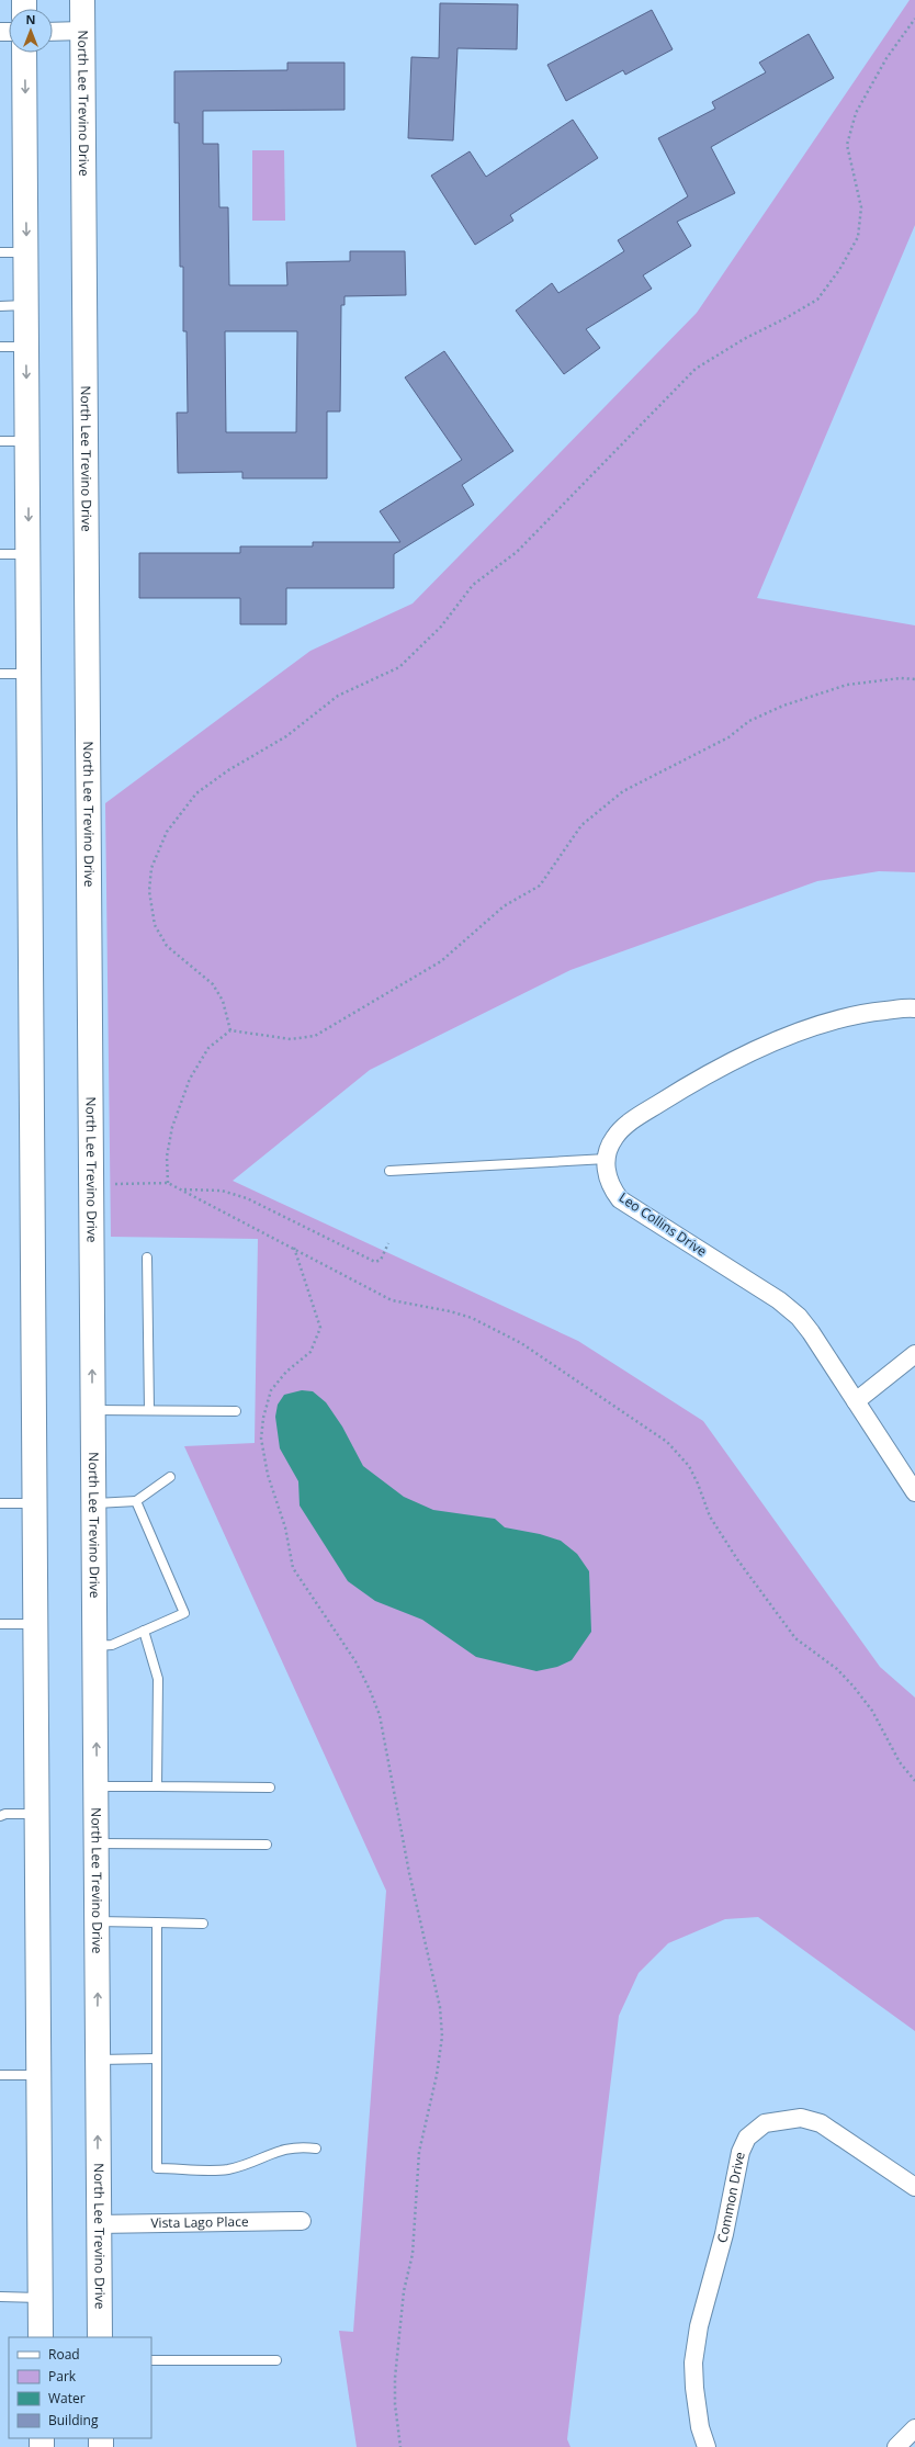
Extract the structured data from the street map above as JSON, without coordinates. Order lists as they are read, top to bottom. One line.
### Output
{"streets":{"main road":["North Lee Trevino Drive"],"street":["Leo Collins Drive","Common Drive","Vista Lago Place"]},"crossings":[["North Lee Trevino Drive","Vista Lago Place"]],"legend":["Road","Park","Water","Building"],"north":"top"}
